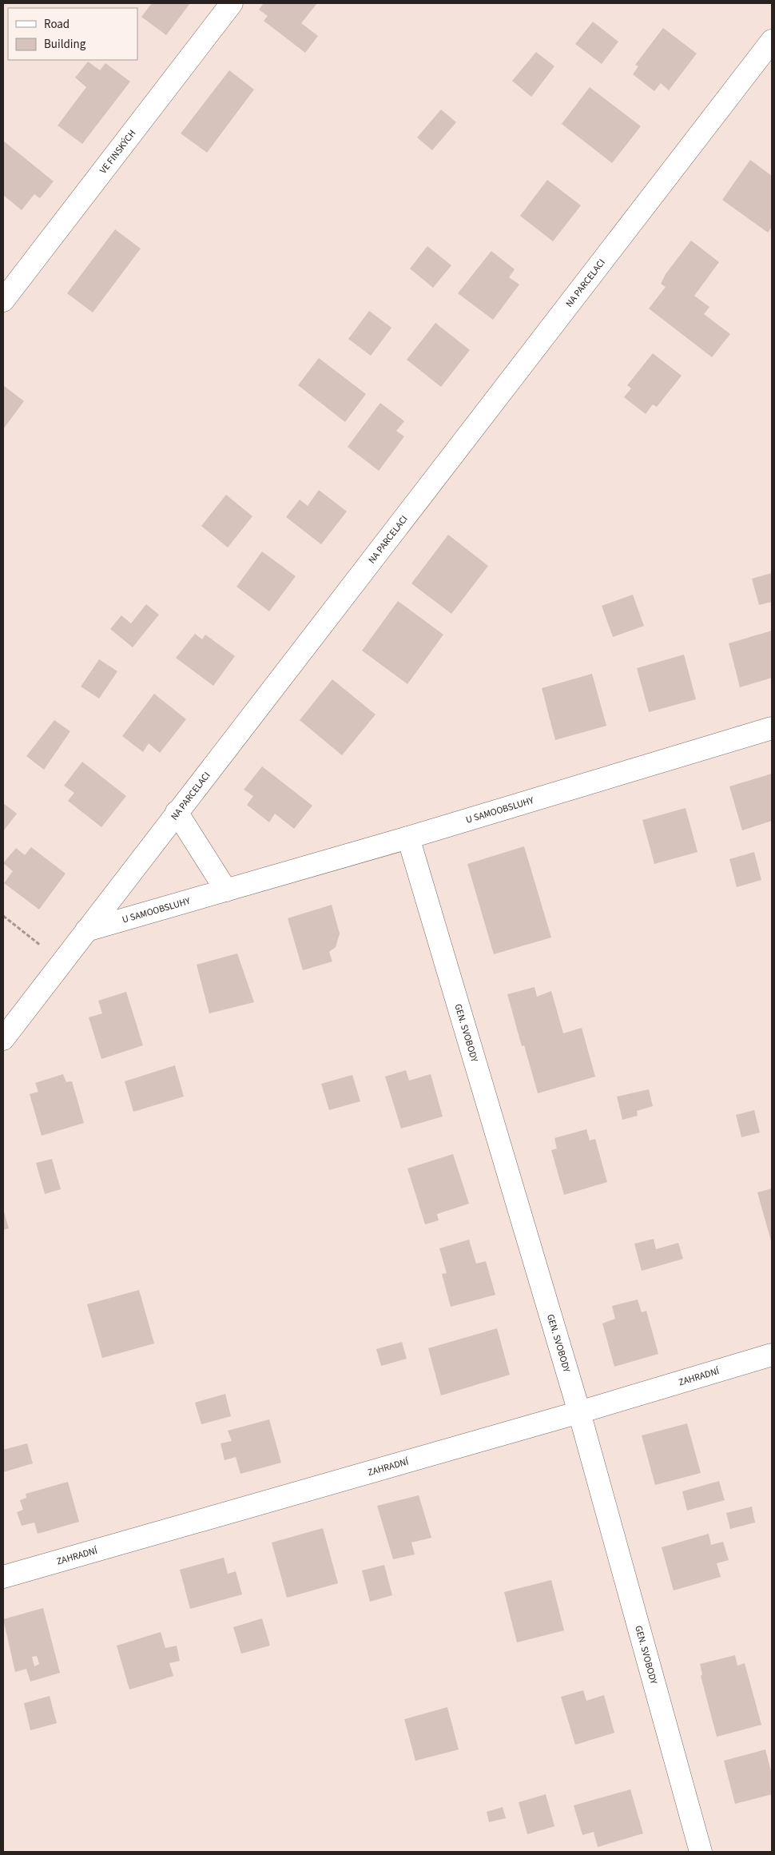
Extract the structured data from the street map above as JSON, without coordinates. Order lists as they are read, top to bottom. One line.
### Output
{"streets":{"street":["VE FINSKÝCH","NA PARCELACI","U SAMOOBSLUHY","GEN. SVOBODY","ZAHRADNÍ"]},"crossings":[["NA PARCELACI","U SAMOOBSLUHY"],["U SAMOOBSLUHY","GEN. SVOBODY"],["GEN. SVOBODY","ZAHRADNÍ"]],"legend":["Road","Building"]}
